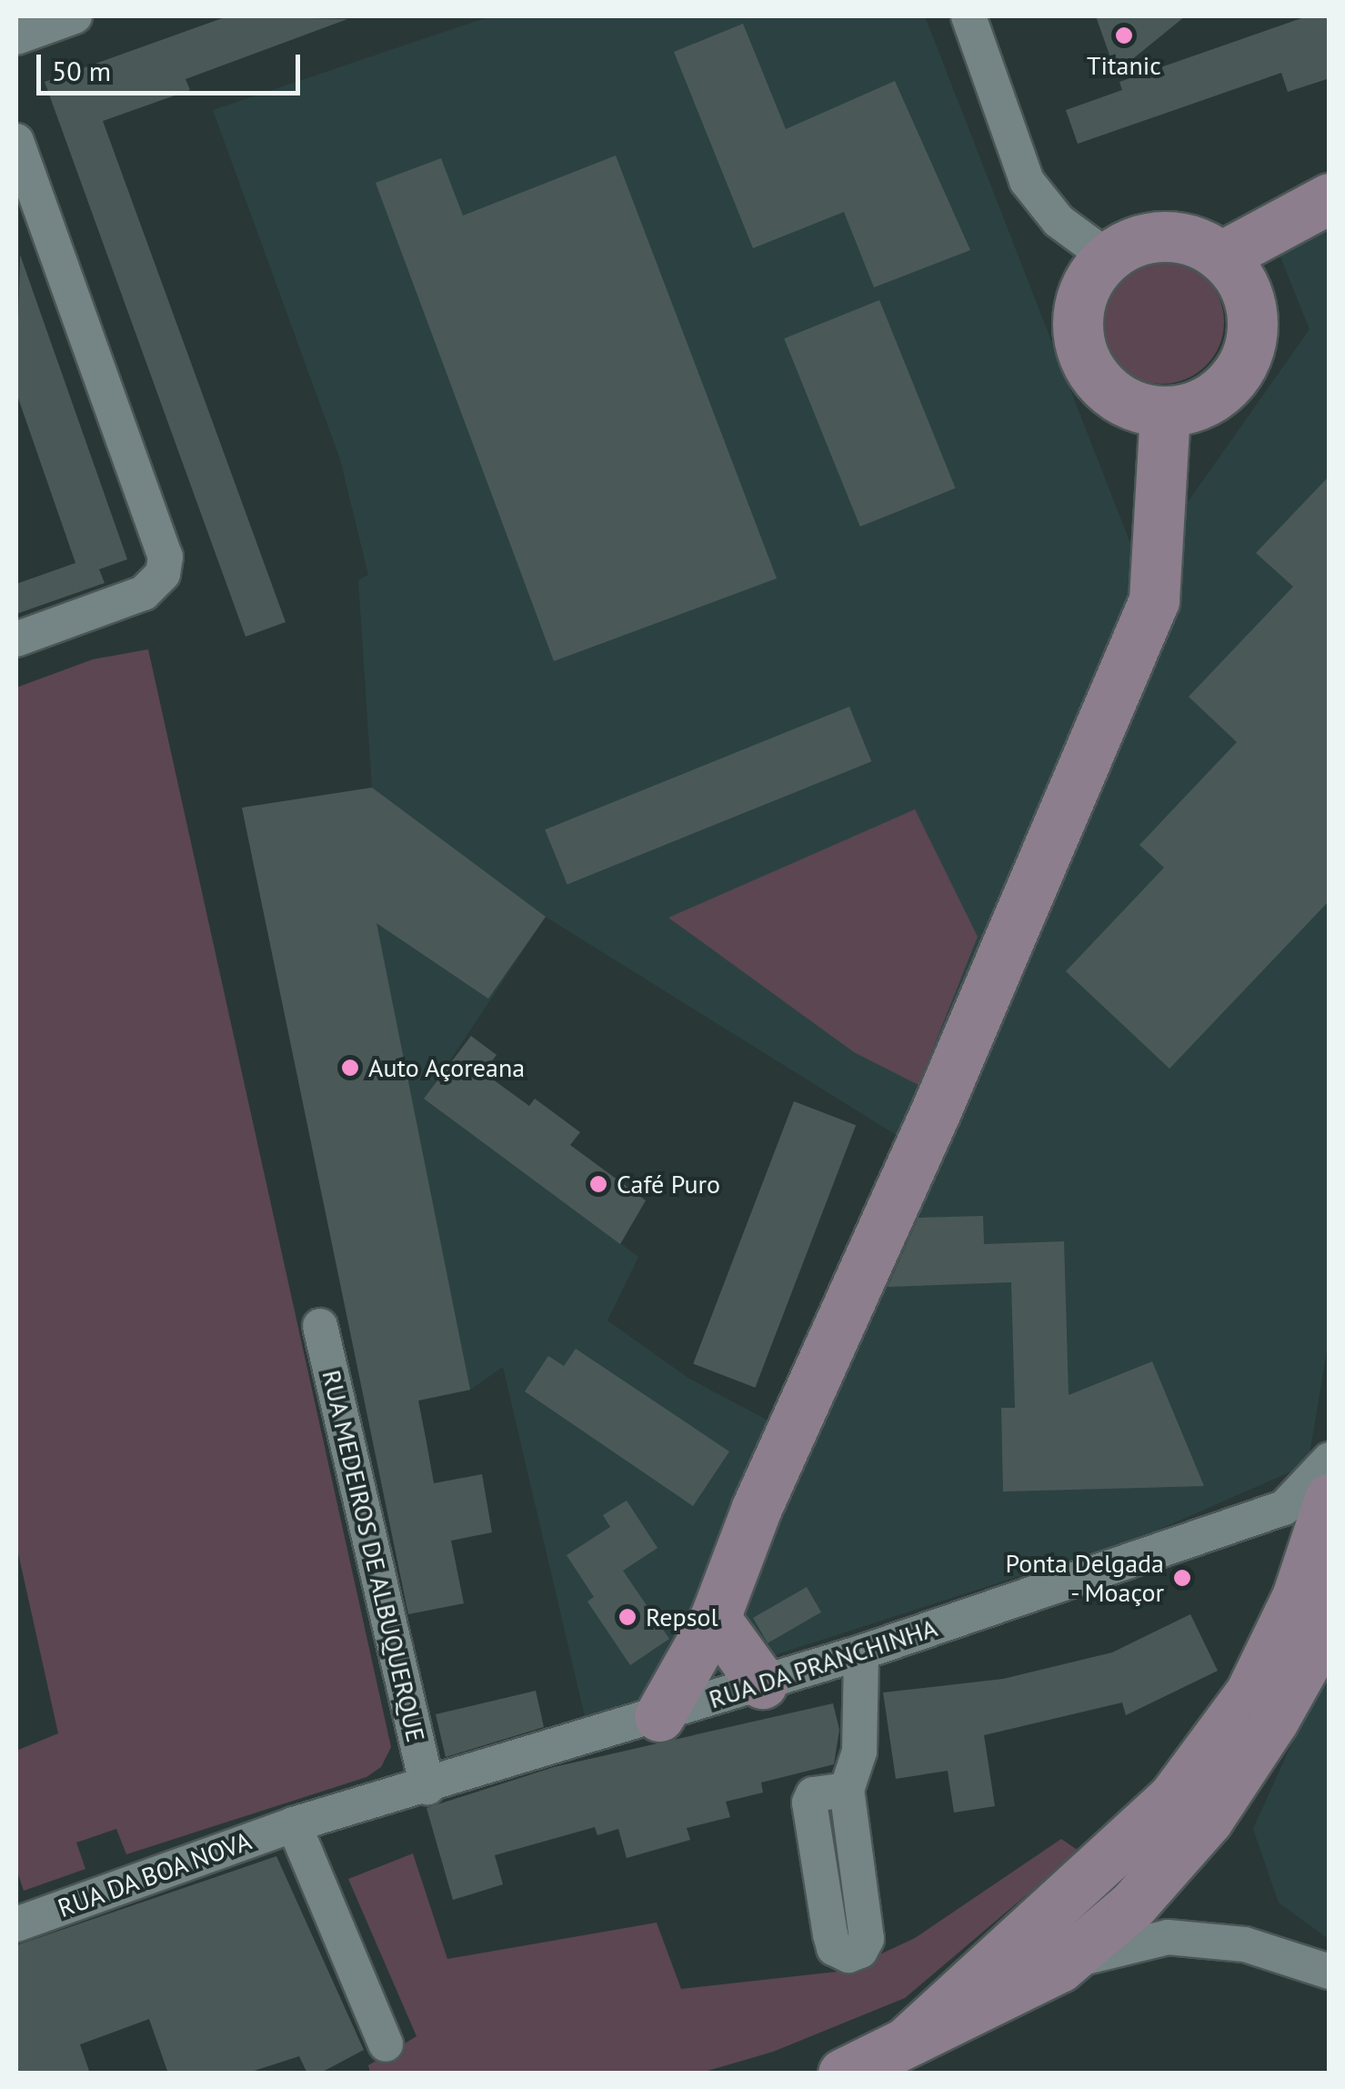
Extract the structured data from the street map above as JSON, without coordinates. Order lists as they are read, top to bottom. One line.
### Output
{"streets":{"street":["RUA MEDEIROS DE ALBUQUERQUE","RUA DA PRANCHINHA","RUA DA BOA NOVA"]},"crossings":[["RUA MEDEIROS DE ALBUQUERQUE","RUA DA PRANCHINHA"],["RUA DA PRANCHINHA","RUA DA BOA NOVA"]],"places":["Titanic","Auto Açoreana","Café Puro","Ponta Delgada - Moaçor","Repsol"],"scale_bar":"50 m"}
